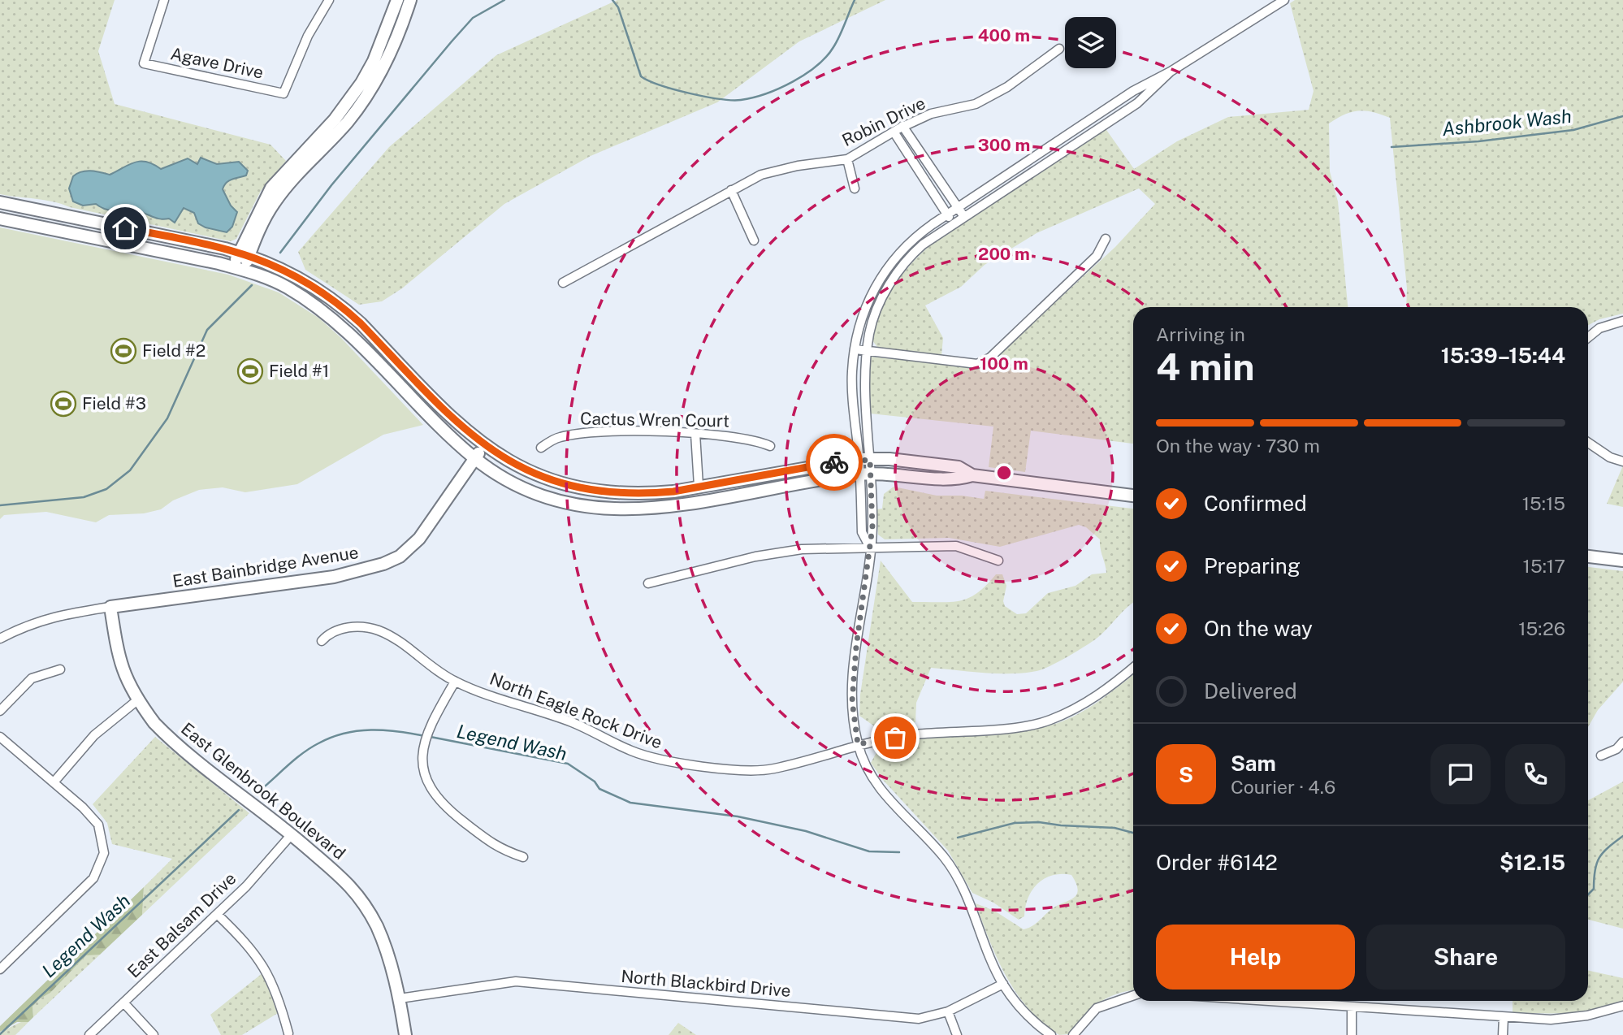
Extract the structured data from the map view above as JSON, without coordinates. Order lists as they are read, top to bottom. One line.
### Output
{"streets":{"street":["Agave Drive","Robin Drive","Cactus Wren Court","East Bainbridge Avenue","North Eagle Rock Drive","East Glenbrook Boulevard","East Balsam Drive","North Blackbird Drive"]},"crossings":[["East Bainbridge Avenue","East Glenbrook Boulevard"],["East Glenbrook Boulevard","East Balsam Drive"],["East Glenbrook Boulevard","North Blackbird Drive"]],"water":["Ashbrook Wash","Legend Wash"],"places":{"sports":["Field #2","Field #1","Field #3"]},"page":{"heading":["4 min","Arriving in","15:39–15:44"],"panel":["Sam","Courier · 4.6","Order #6142","$12.15"],"bar":"On the way · 730 m","list":[["Confirmed","15:15"],["Preparing","15:17"],["On the way","15:26"],"Delivered"],"round":"S","buttons":["Help","Share"]},"rings":["400 m","300 m","200 m","100 m"]}
